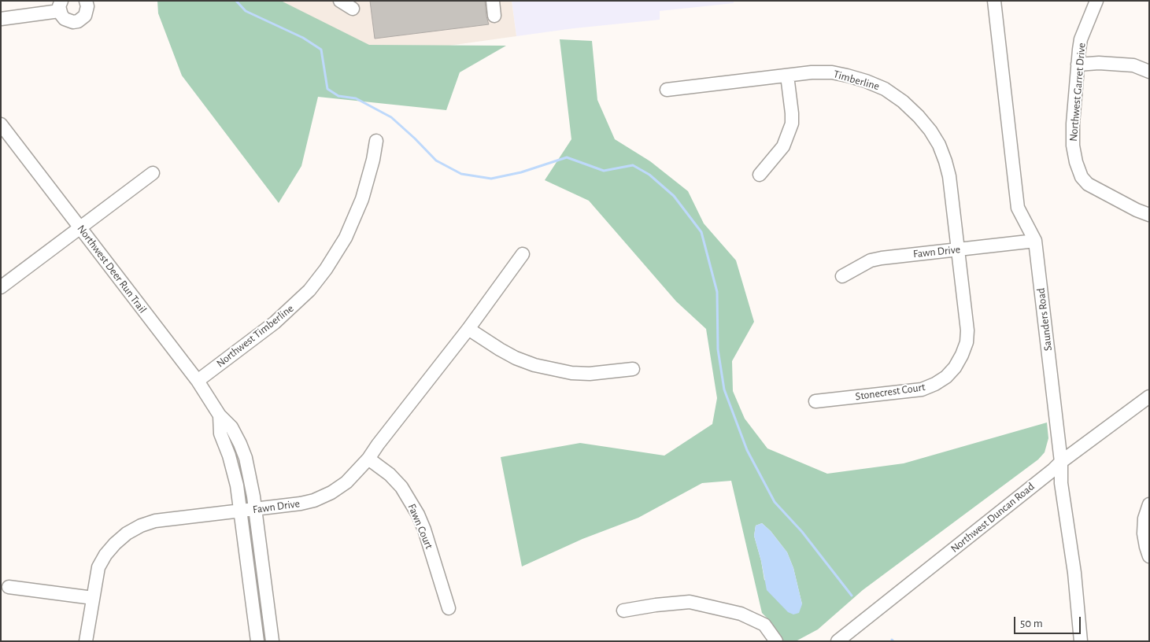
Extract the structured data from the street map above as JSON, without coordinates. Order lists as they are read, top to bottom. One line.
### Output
{"streets":{"street":["Timberline","Northwest Garret Drive","Fawn Drive","Northwest Deer Run Trail","Saunders Road","Northwest Timberline","Stonecrest Court","Northwest Duncan Road","Fawn Court"]},"crossings":[["Timberline","Fawn Drive"],["Timberline","Stonecrest Court"],["Fawn Drive","Northwest Deer Run Trail"],["Fawn Drive","Saunders Road"],["Fawn Drive","Stonecrest Court"],["Fawn Drive","Fawn Court"],["Northwest Deer Run Trail","Northwest Timberline"],["Saunders Road","Northwest Duncan Road"]],"scale_bar":"50 m"}
